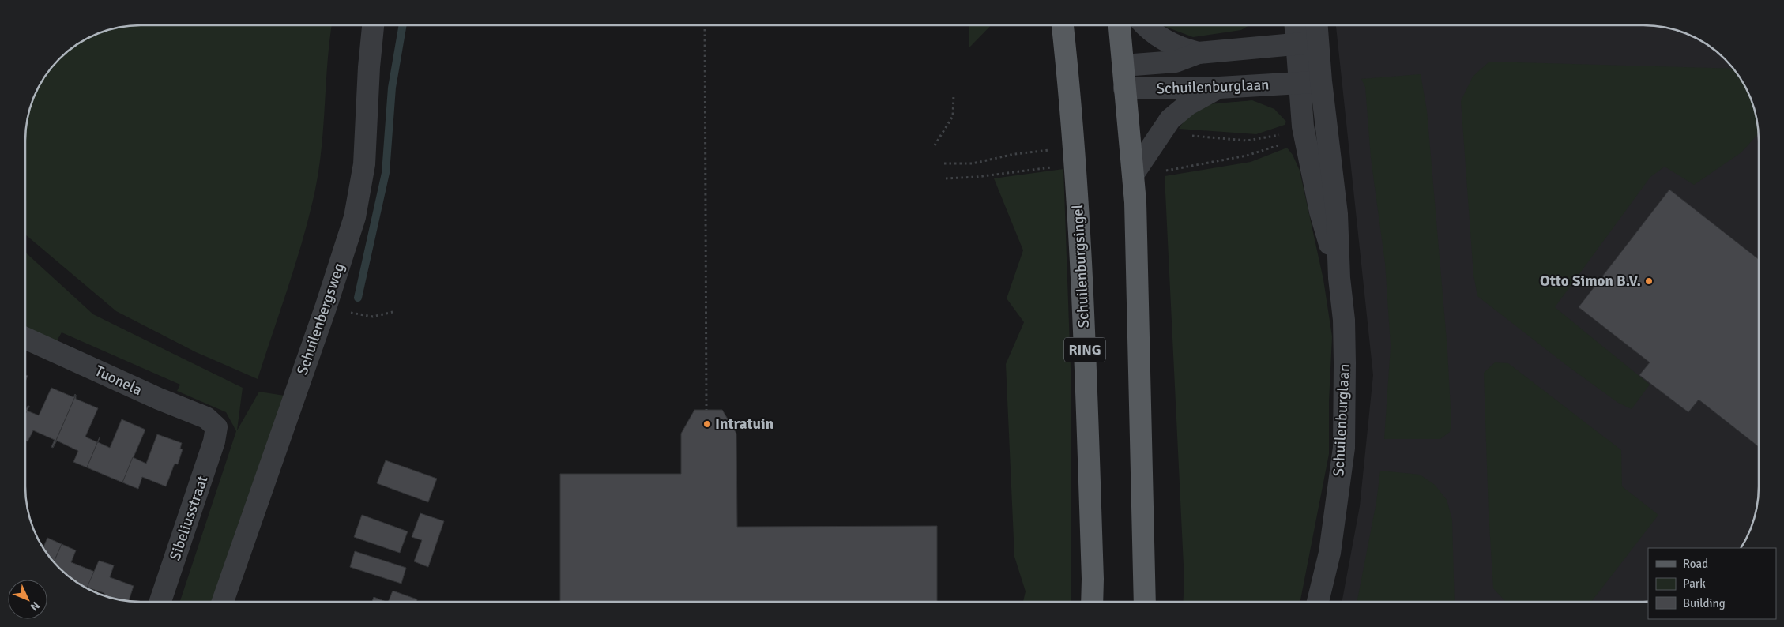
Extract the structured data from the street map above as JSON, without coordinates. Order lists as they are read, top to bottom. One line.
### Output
{"streets":{"main road":["Schuilenburgsingel","RING"],"street":["Schuilenburglaan","Schuilenbergsweg","Tuonela","Sibeliusstraat"]},"crossings":[["Tuonela","Sibeliusstraat"]],"places":["Otto Simon B.V.","Intratuin"],"legend":["Road","Park","Building"],"north":"bottom right"}
